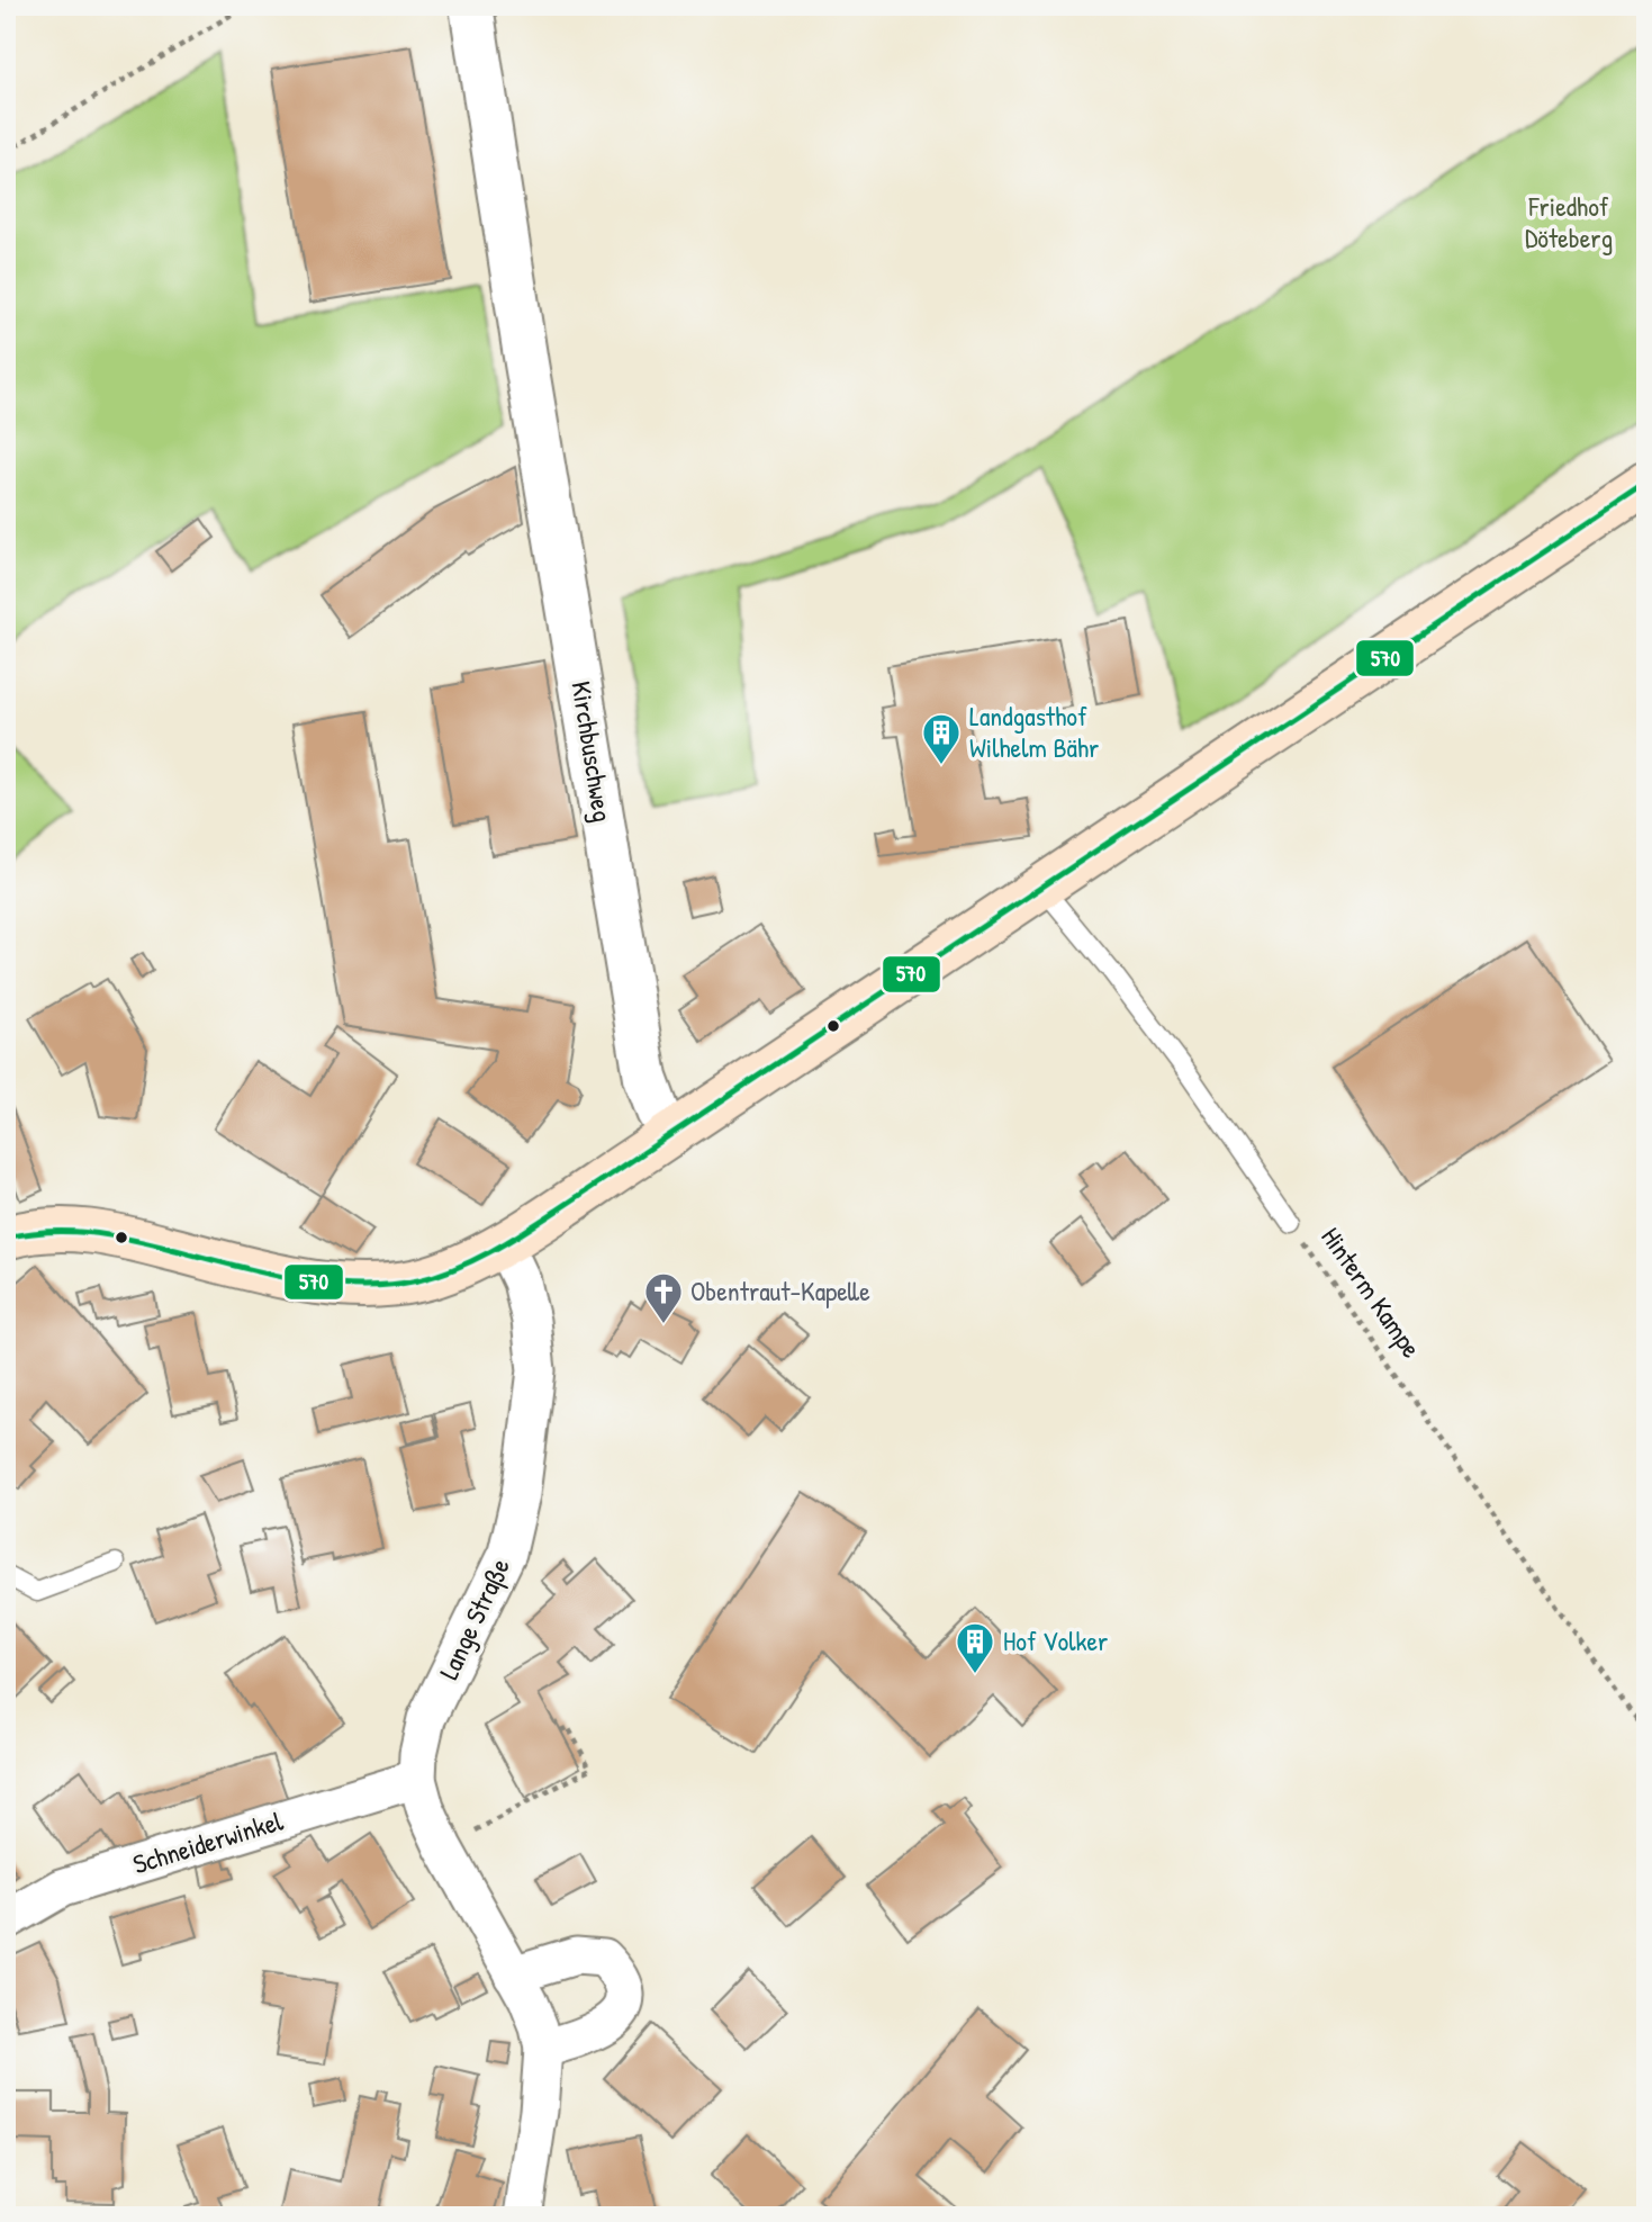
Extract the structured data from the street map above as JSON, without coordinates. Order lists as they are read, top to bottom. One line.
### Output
{"streets":{"street":["Kirchbuschweg","Lange Straße","Schneiderwinkel"],"lane":["Hinterm Kampe"]},"crossings":[["Lange Straße","Schneiderwinkel"]],"parks":["Friedhof Döteberg"],"places":{"building":["Landgasthof Wilhelm Bähr","Hof Volker"],"church":["Obentraut-Kapelle"]},"lines":["transit line 570"]}
